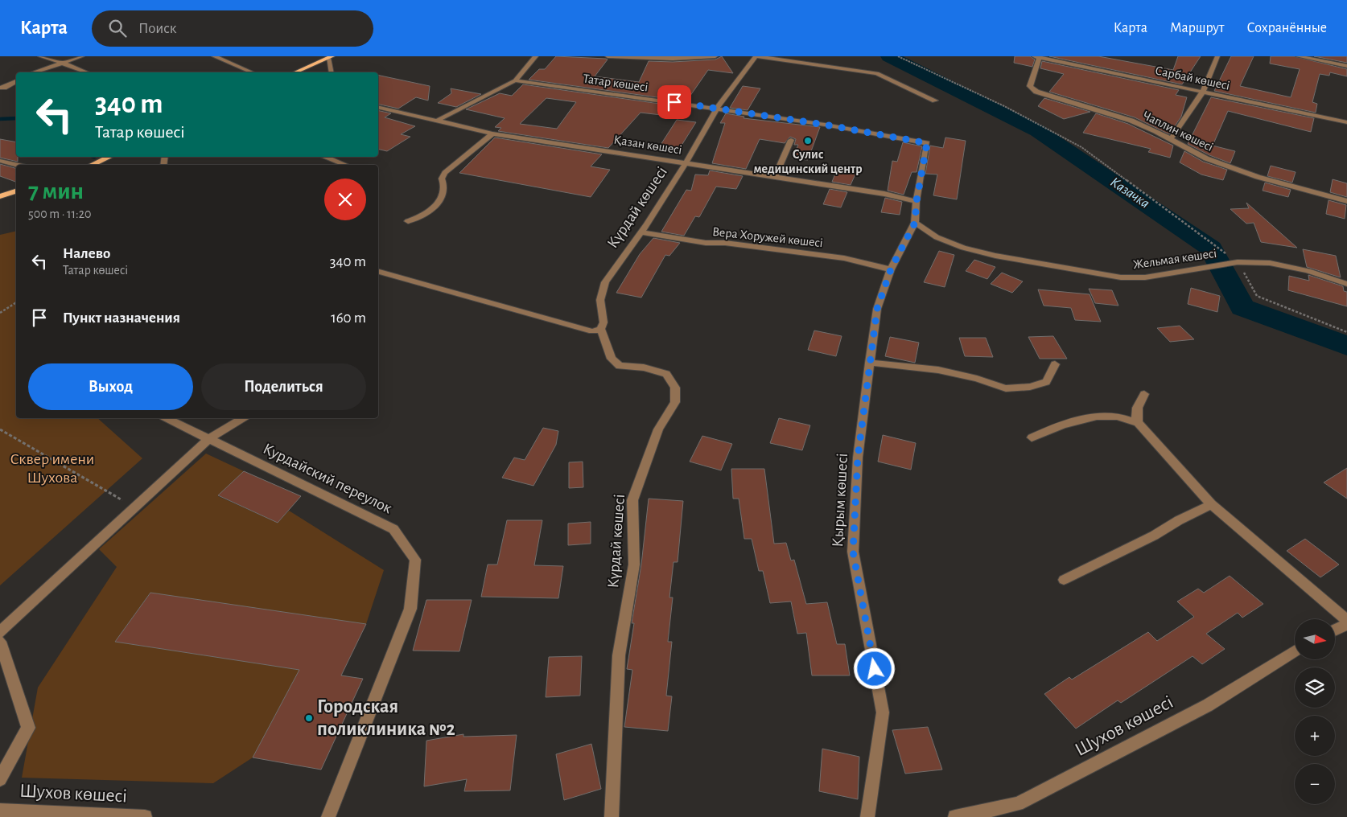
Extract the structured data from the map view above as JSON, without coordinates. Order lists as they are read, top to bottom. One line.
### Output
{"streets":{"street":["Сарбай көшесі","Татар көшесі","Чаплин көшесі","Қазан көшесі","Күрдай көшесі","Вера Хоружей көшесі","Жельмая көшесі","Курдайский переулок","Қырым көшесі","Шухов көшесі"]},"crossings":[["Сарбай көшесі","Чаплин көшесі"],["Татар көшесі","Күрдай көшесі"],["Татар көшесі","Қырым көшесі"],["Қазан көшесі","Күрдай көшесі"],["Қазан көшесі","Қырым көшесі"],["Күрдай көшесі","Вера Хоружей көшесі"],["Вера Хоружей көшесі","Қырым көшесі"],["Жельмая көшесі","Қырым көшесі"]],"water":["Казачка"],"parks":["Сквер имени Шухова"],"places":["Сулис медицинский центр","Городская поликлиника №2"],"north":"right","page":{"header":"Карта","search":"Поиск","nav":["Карта","Маршрут","Сохранённые"],"turn":["340 m","Татар көшесі"],"heading":["7 мин","500 m · 11:20"],"list":[{"name":"Налево","note":"Татар көшесі","value":"340 m"},{"name":"Пункт назначения","value":"160 m"}],"buttons":["Выход","Поделиться"],"map_buttons":["+","−"]}}
